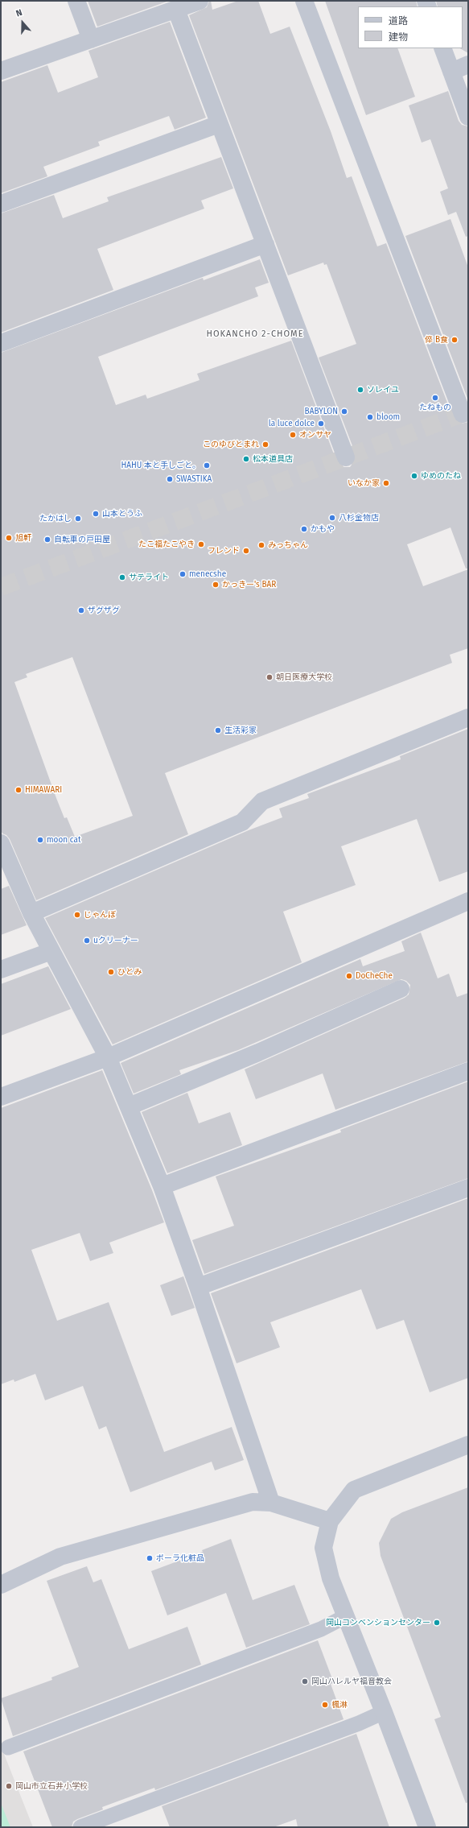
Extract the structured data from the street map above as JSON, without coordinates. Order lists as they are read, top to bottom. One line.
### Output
{"districts":["HOKANCHO 2-CHOME"],"places":["倅 B食","ソレイユ","たねもの","BABYLON","bloom","la luce dolce","オンサヤ","このゆびとまれ","松本道具店","HAHU 本と手しごと。","ゆめのたね","SWASTIKA","いなか家","山本とうふ","八杉金物店","たかはし","かもや","旭軒","自転車の戸田屋","たこ福たこやき","みっちゃん","フレンド","menecshe","サテライト","かっきー's BAR","ザグザグ","朝日医療大学校","生活彩家","HIMAWARI","moon cat","じゃんぼ","uクリーナー","ひとみ","DoCheChe","ポーラ化粧品","岡山コンベンションセンター","岡山ハレルヤ福音教会","楓淋","岡山市立石井小学校"],"legend":["道路","建物"],"north":"top"}
